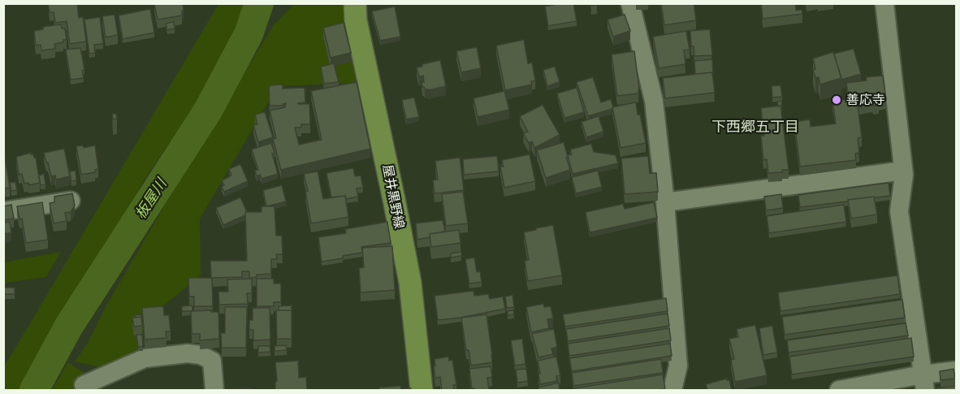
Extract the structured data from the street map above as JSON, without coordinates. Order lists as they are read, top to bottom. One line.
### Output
{"streets":{"main road":["屋井黒野線"]},"districts":["下西郷五丁目"],"water":["板屋川"],"places":["善応寺"]}
